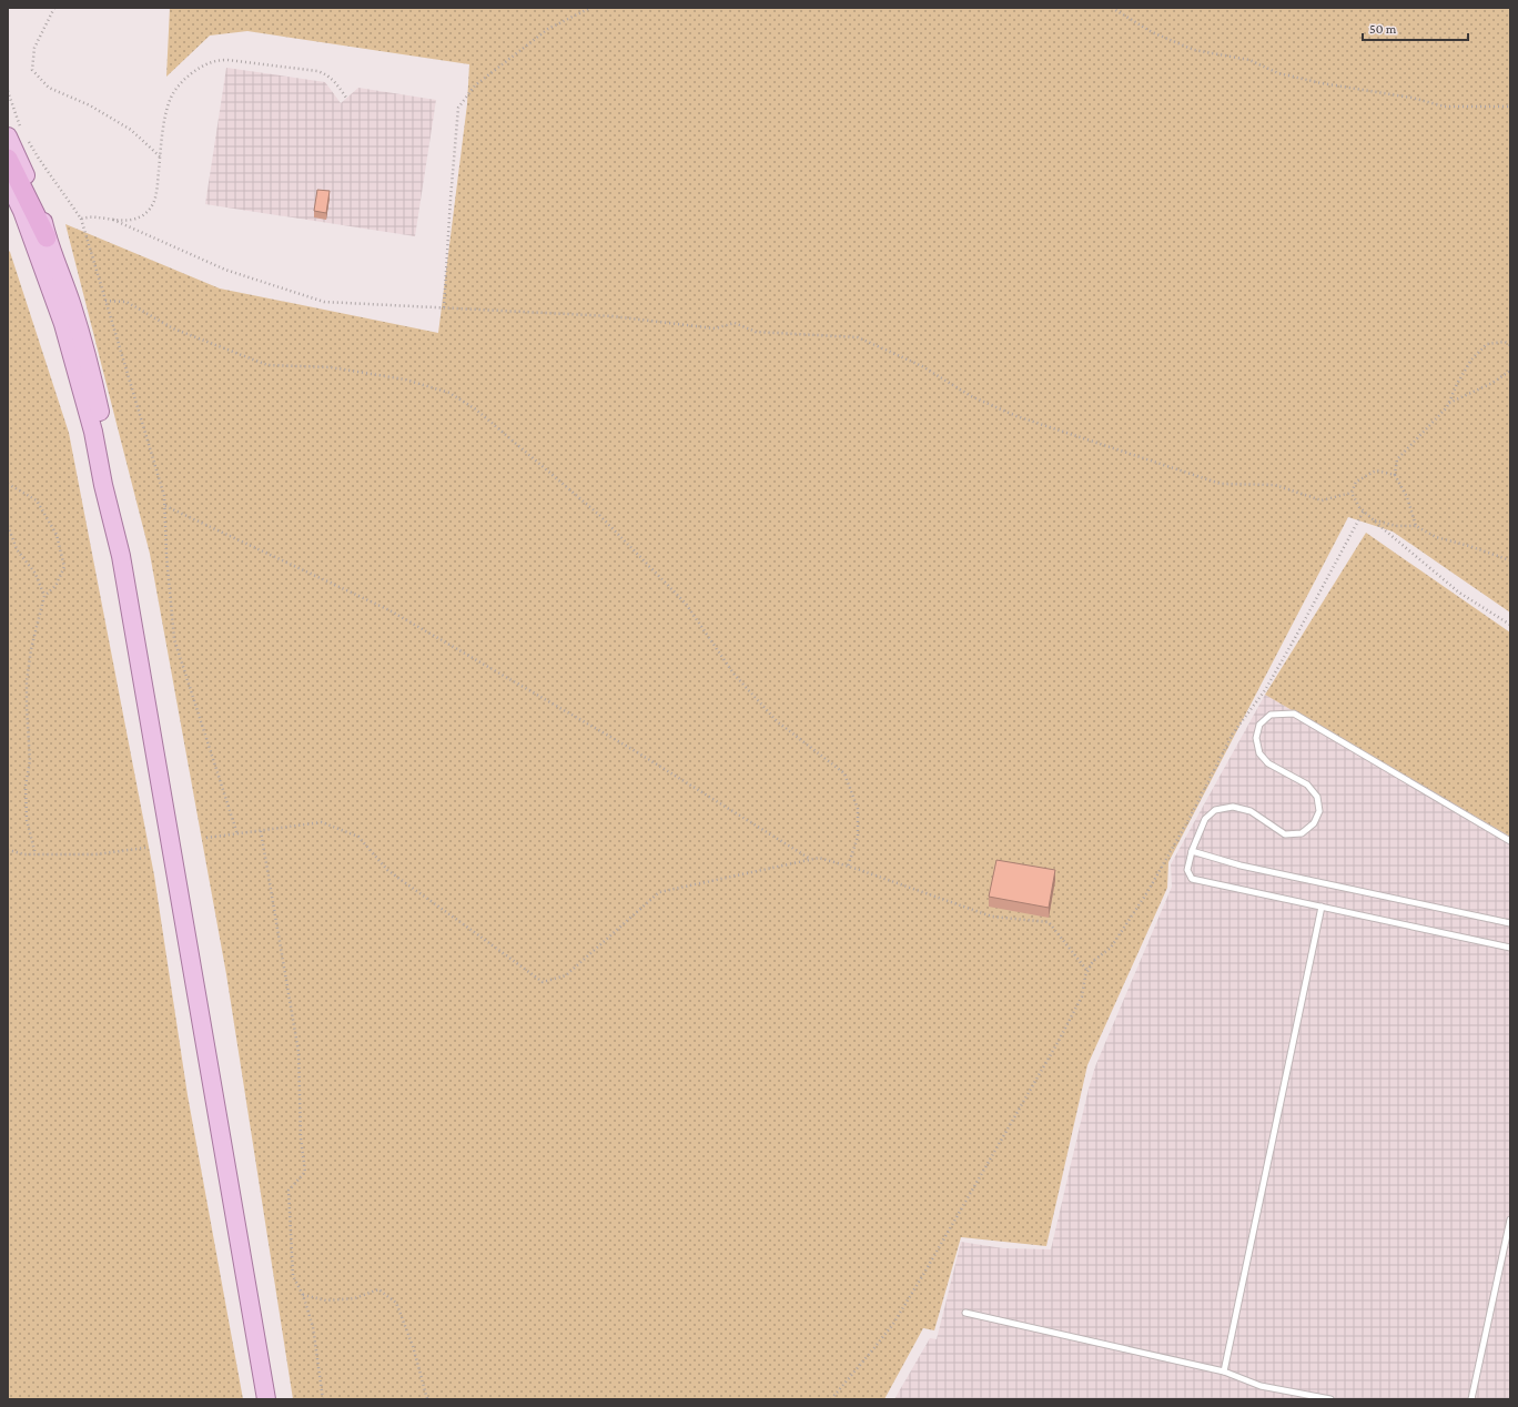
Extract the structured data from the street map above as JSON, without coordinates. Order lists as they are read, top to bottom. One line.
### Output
{"scale_bar":"50 m"}
